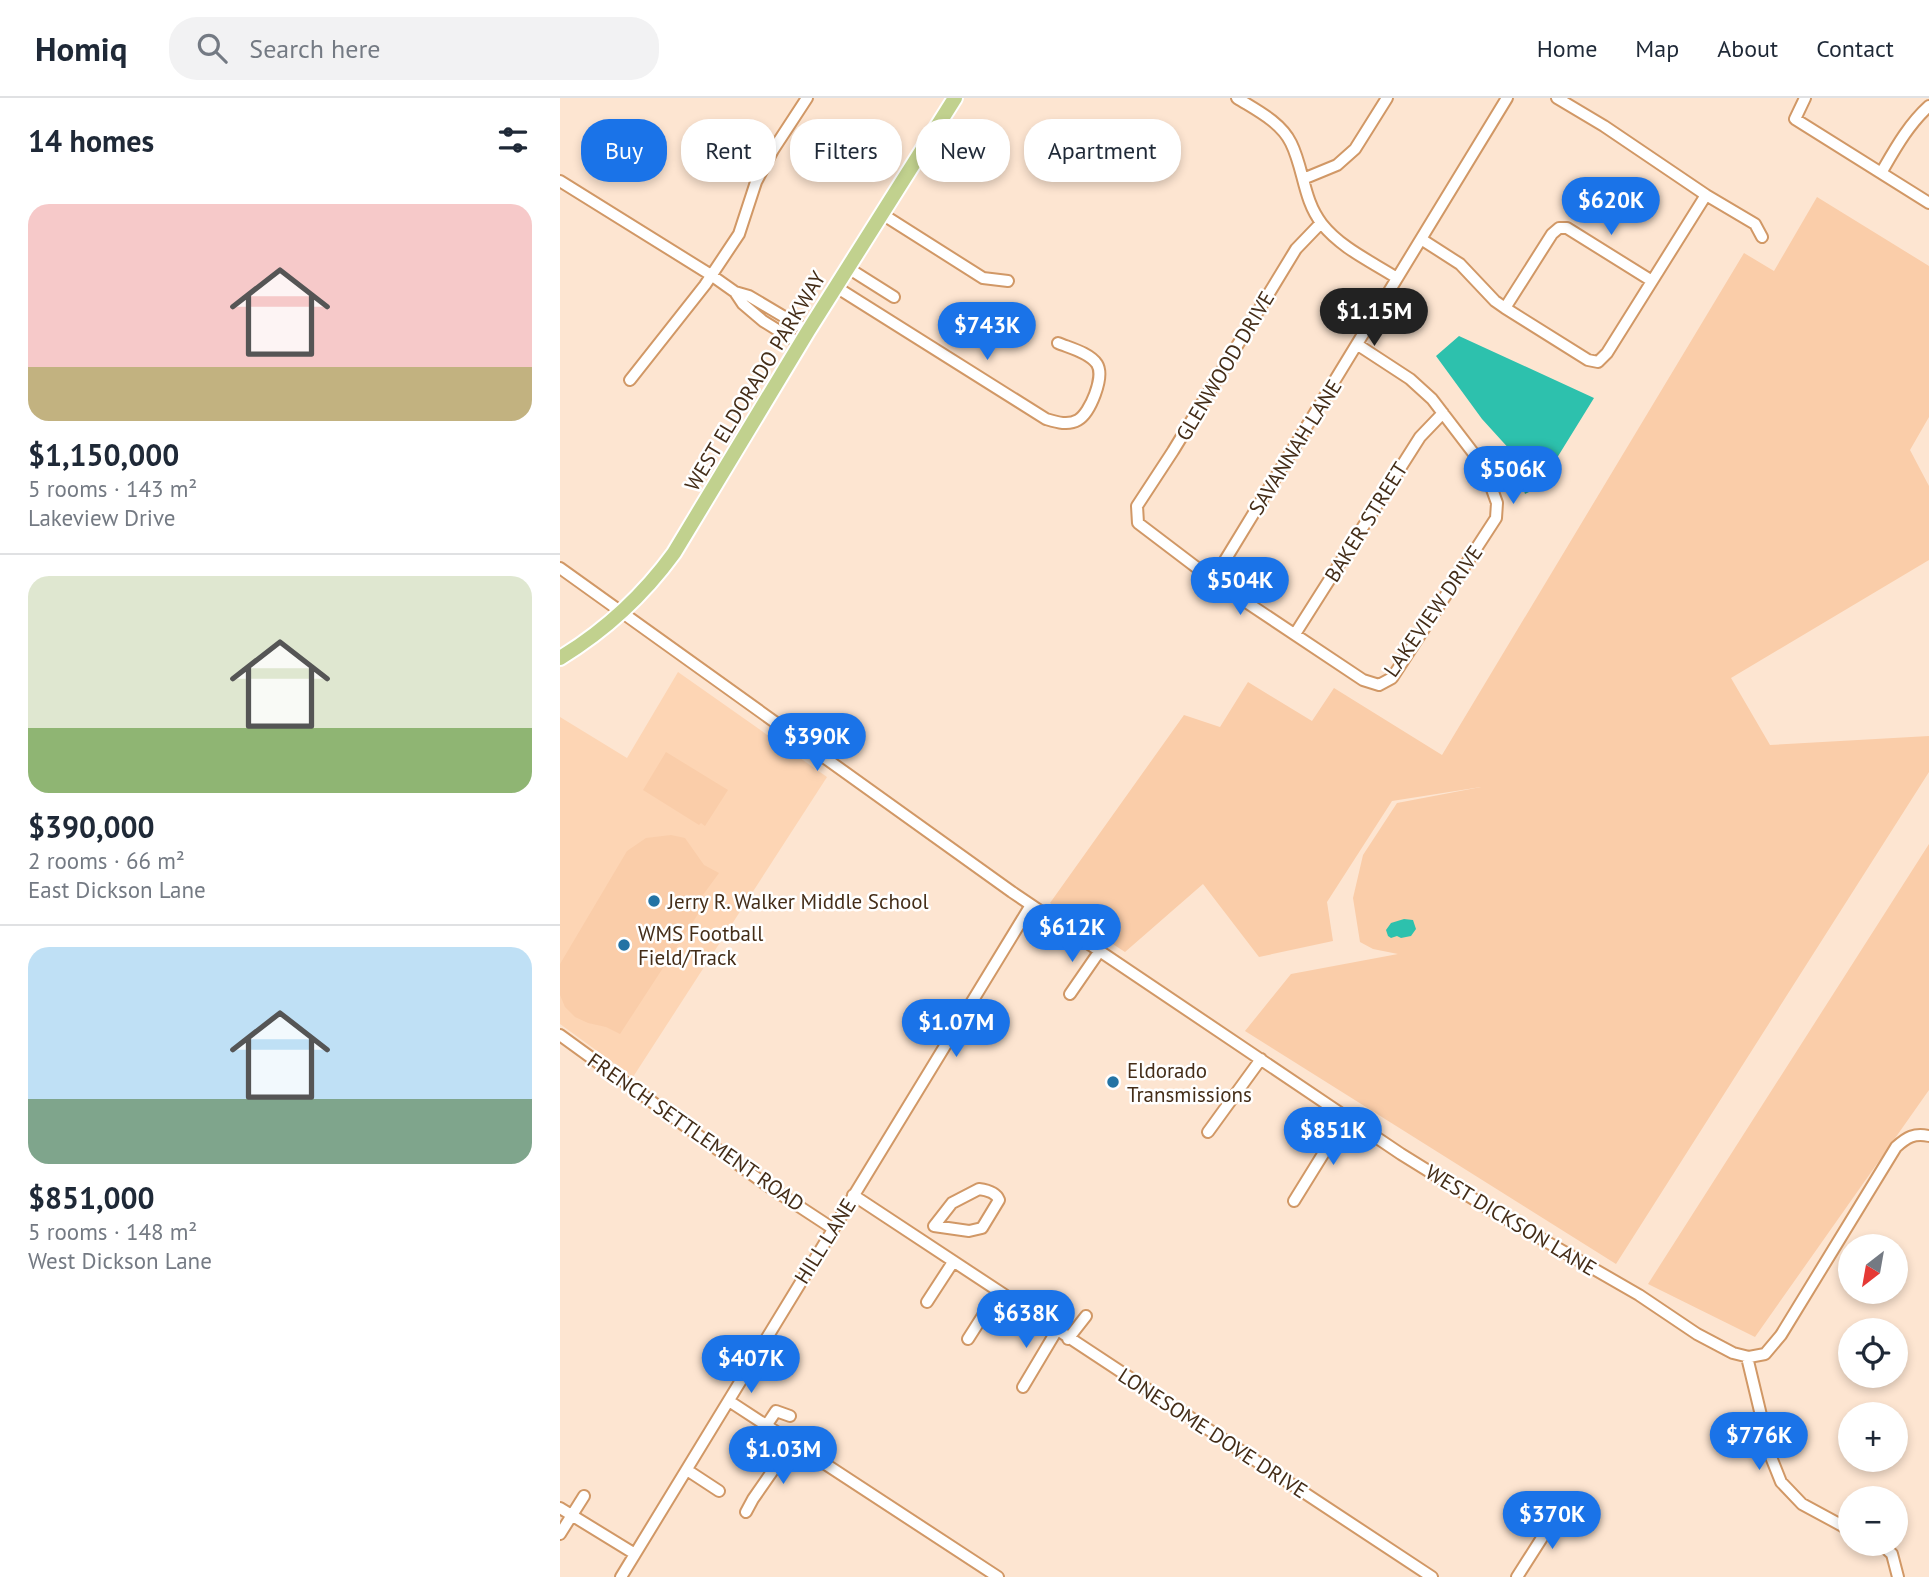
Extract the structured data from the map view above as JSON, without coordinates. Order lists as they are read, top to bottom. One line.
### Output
{"streets":{"main road":["WEST ELDORADO PARKWAY"],"street":["GLENWOOD DRIVE","SAVANNAH LANE","BAKER STREET","LAKEVIEW DRIVE","FRENCH SETTLEMENT ROAD","WEST DICKSON LANE","HILL LANE","LONESOME DOVE DRIVE"]},"crossings":[["GLENWOOD DRIVE","SAVANNAH LANE"],["WEST ELDORADO PARKWAY","WEST DICKSON LANE"],["SAVANNAH LANE","LAKEVIEW DRIVE"],["BAKER STREET","LAKEVIEW DRIVE"],["FRENCH SETTLEMENT ROAD","HILL LANE"],["WEST DICKSON LANE","HILL LANE"],["HILL LANE","LONESOME DOVE DRIVE"]],"places":["Jerry R. Walker Middle School","WMS Football Field/Track","Eldorado Transmissions"],"north":"bottom left","page":{"header":"Homiq","search":"Search here","nav":["Home","Map","About","Contact"],"heading":"14 homes","chip":["Buy","Rent","Filters","New","Apartment"],"price":["$620K","$1.15M","$743K","$506K","$504K","$390K","$612K","$1.07M","$851K","$638K","$407K","$776K","$1.03M","$370K"],"list":[{"name":"$1,150,000","note":"5 rooms · 143 m² · Lakeview Drive"},{"name":"$390,000","note":"2 rooms · 66 m² · East Dickson Lane"},{"name":"$851,000","note":"5 rooms · 148 m² · West Dickson Lane"}],"map_buttons":["+","−"]}}
